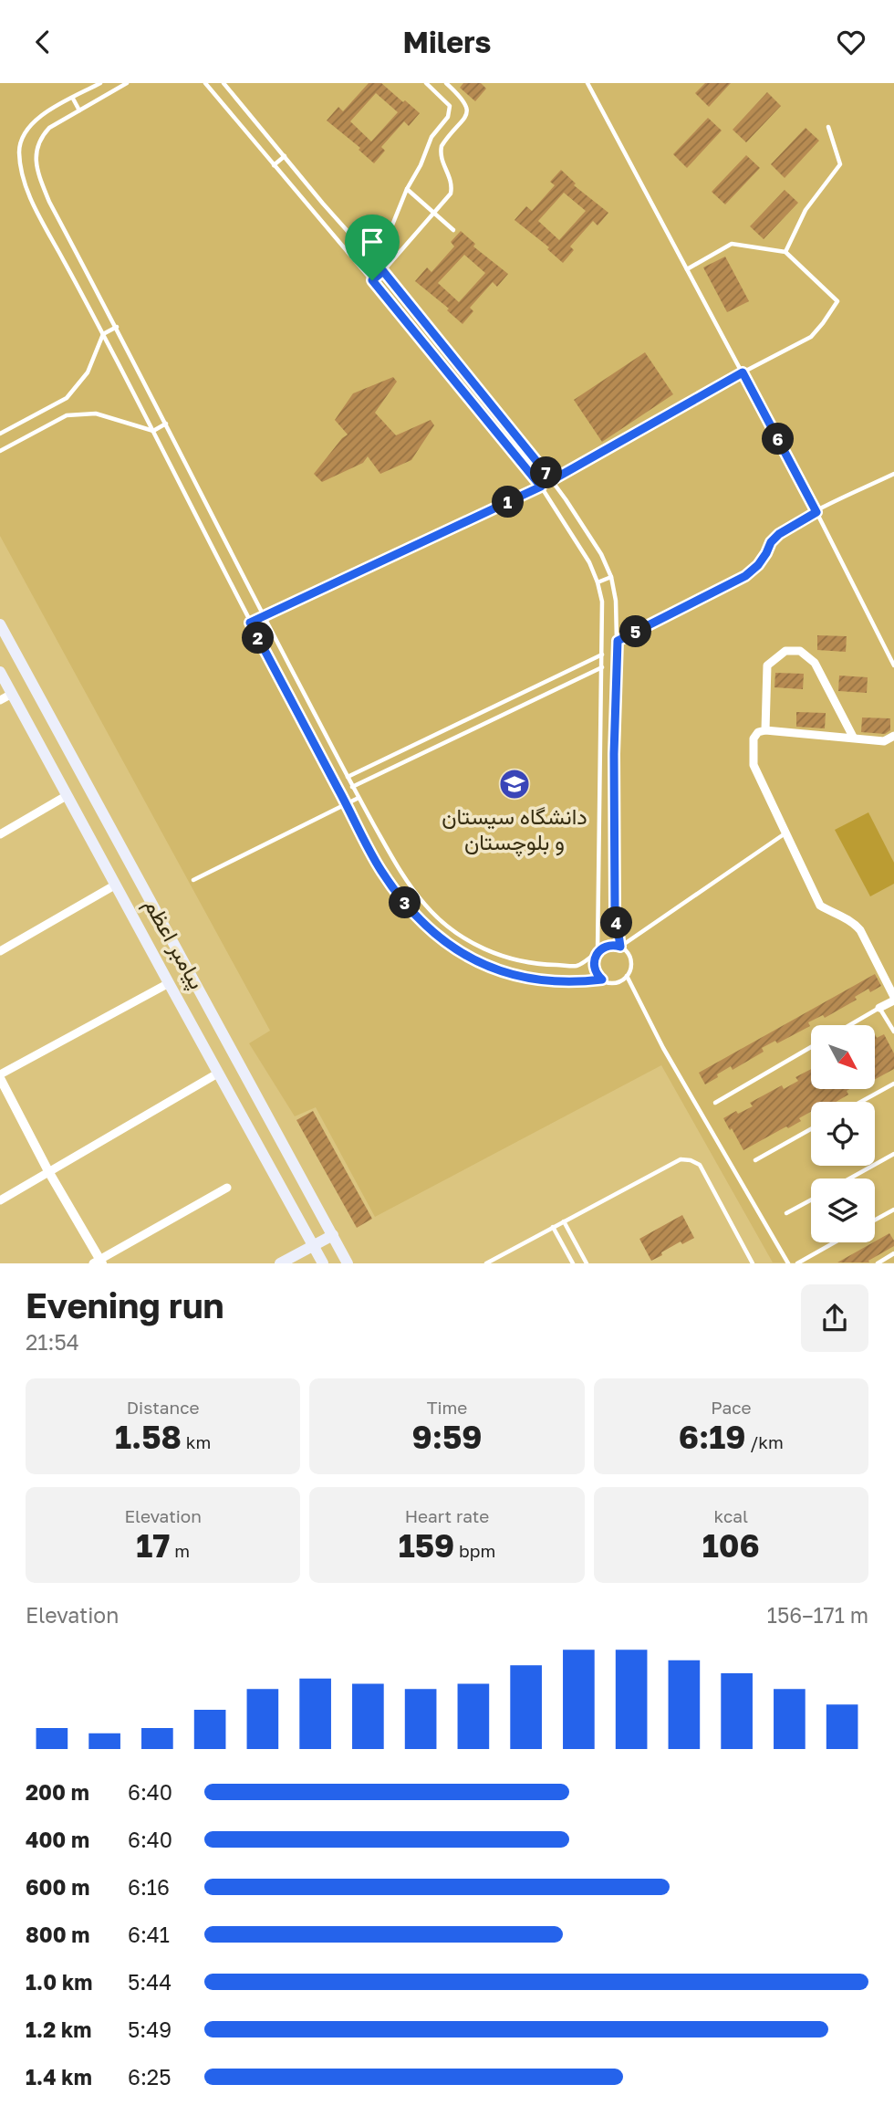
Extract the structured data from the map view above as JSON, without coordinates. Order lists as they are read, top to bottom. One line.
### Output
{"streets":{"main road":["پیامبر اعظم"]},"places":{"school or university":["دانشگاه سیستان و بلوچستان"]},"north":"bottom right","page":{"header":"Milers","pins":["6","7","1","5","2","3","4"],"heading":["Evening run","21:54"],"stats":[["Distance","1.58 km"],["Time","9:59"],["Pace","6:19 /km"],["Elevation","17 m"],["Heart rate","159 bpm"],["kcal","106"]],"chart":["Elevation","156–171 m"],"list":[{"name":"200 m","note":"6:40"},{"name":"400 m","note":"6:40"},{"name":"600 m","note":"6:16"},{"name":"800 m","note":"6:41"},{"name":"1.0 km","note":"5:44"},{"name":"1.2 km","note":"5:49"},{"name":"1.4 km","note":"6:25"}]}}
